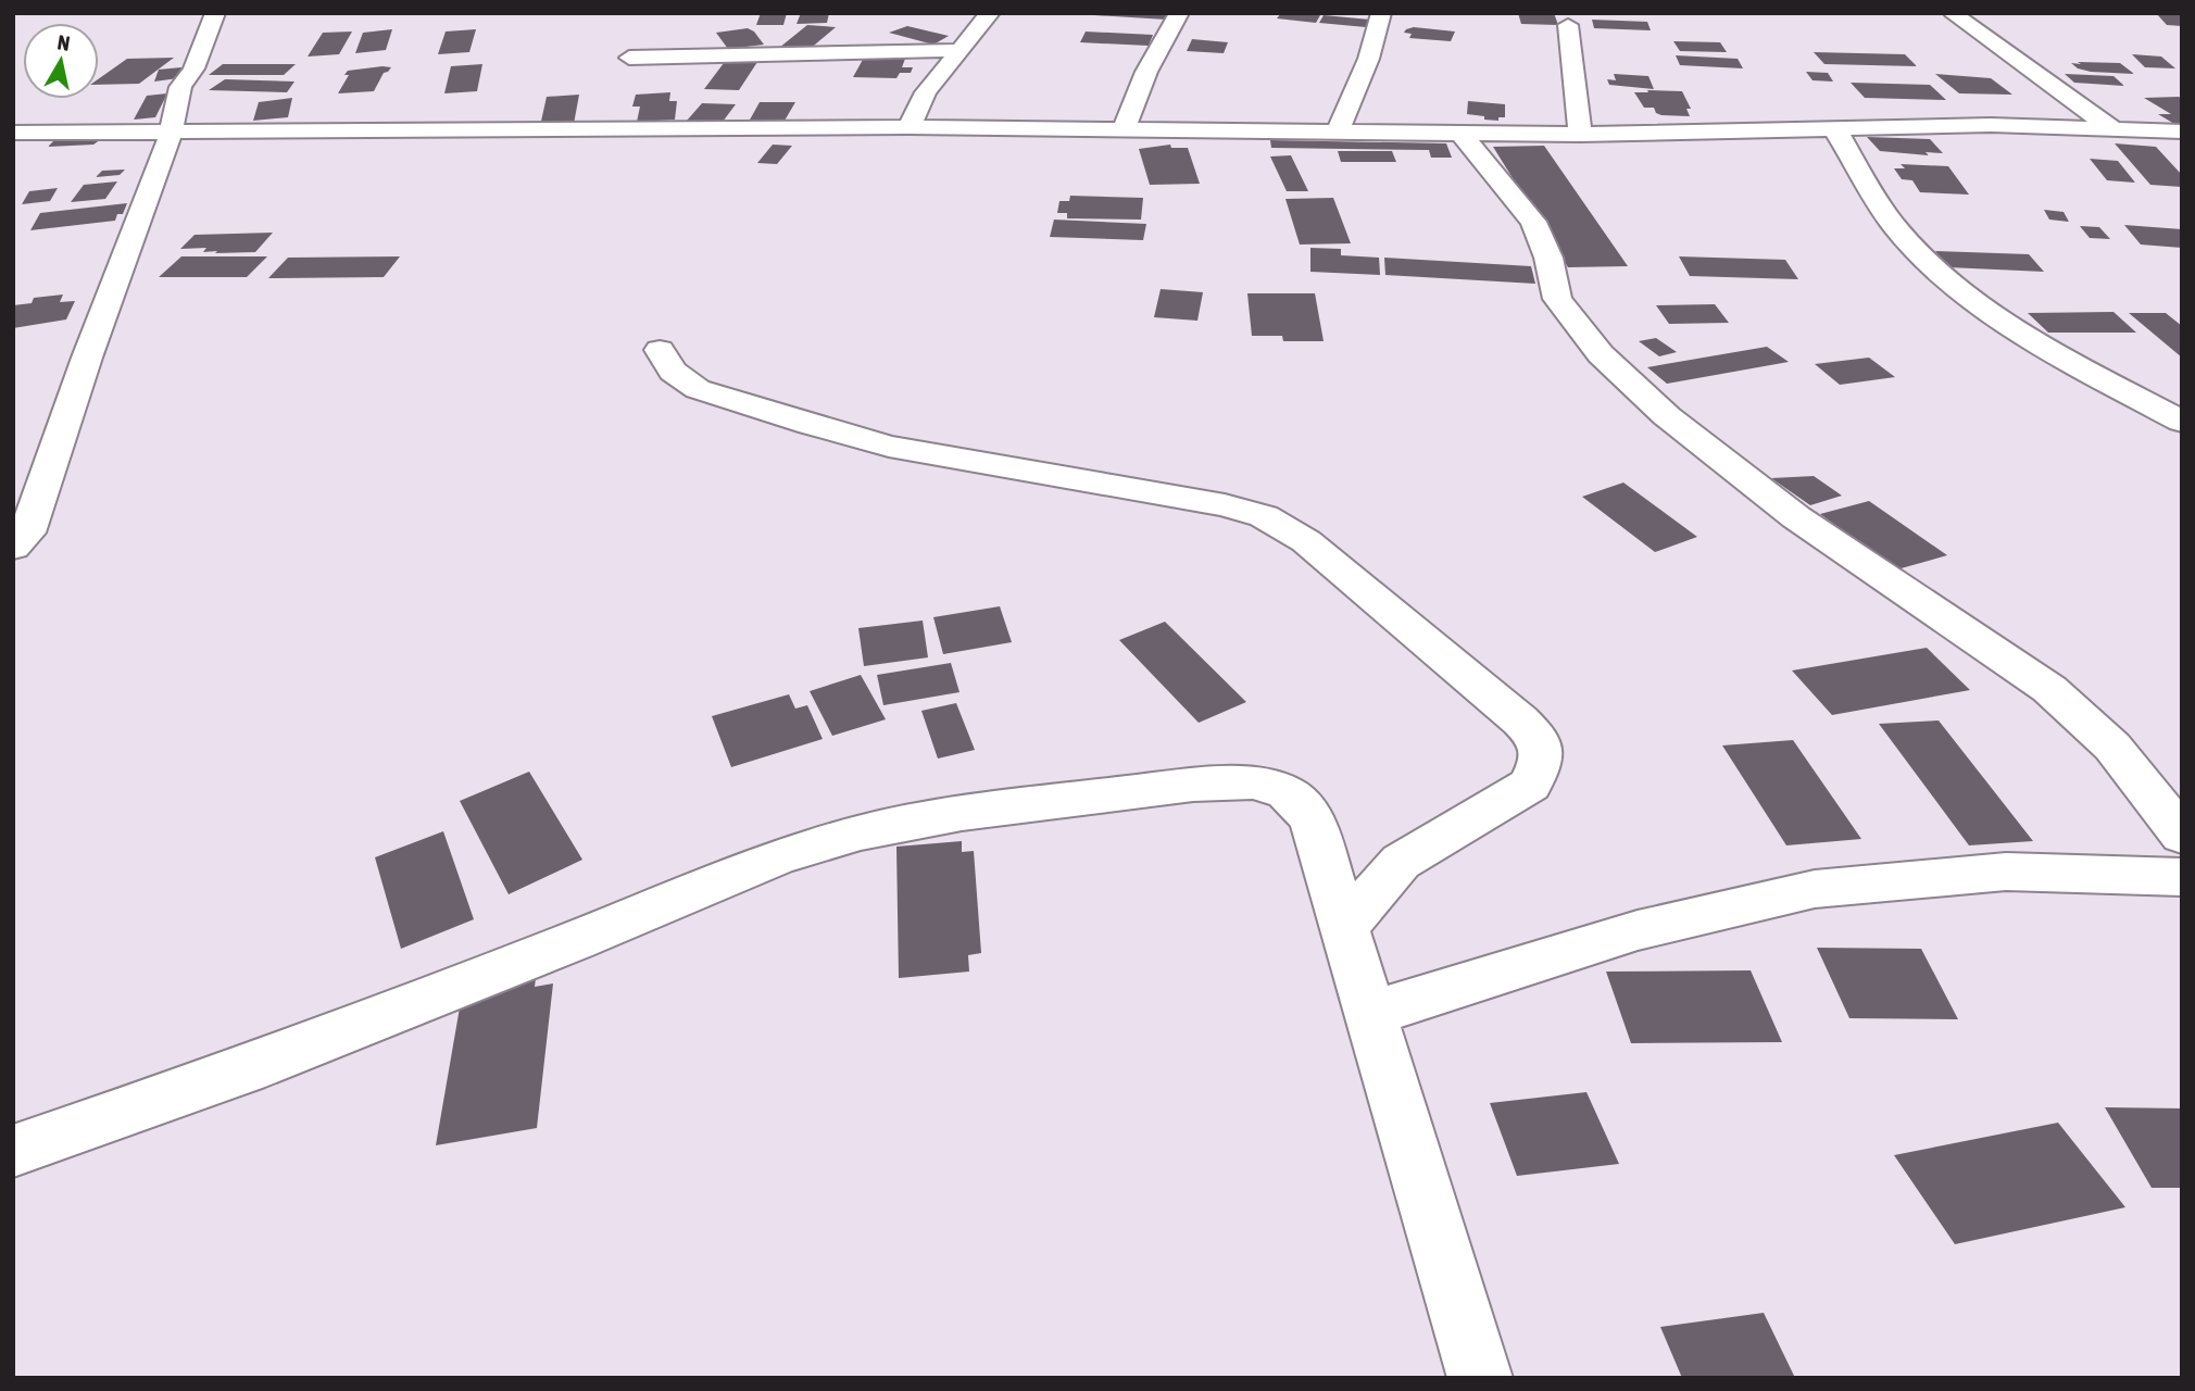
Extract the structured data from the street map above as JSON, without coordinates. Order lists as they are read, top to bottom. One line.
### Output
{"north":"top"}
